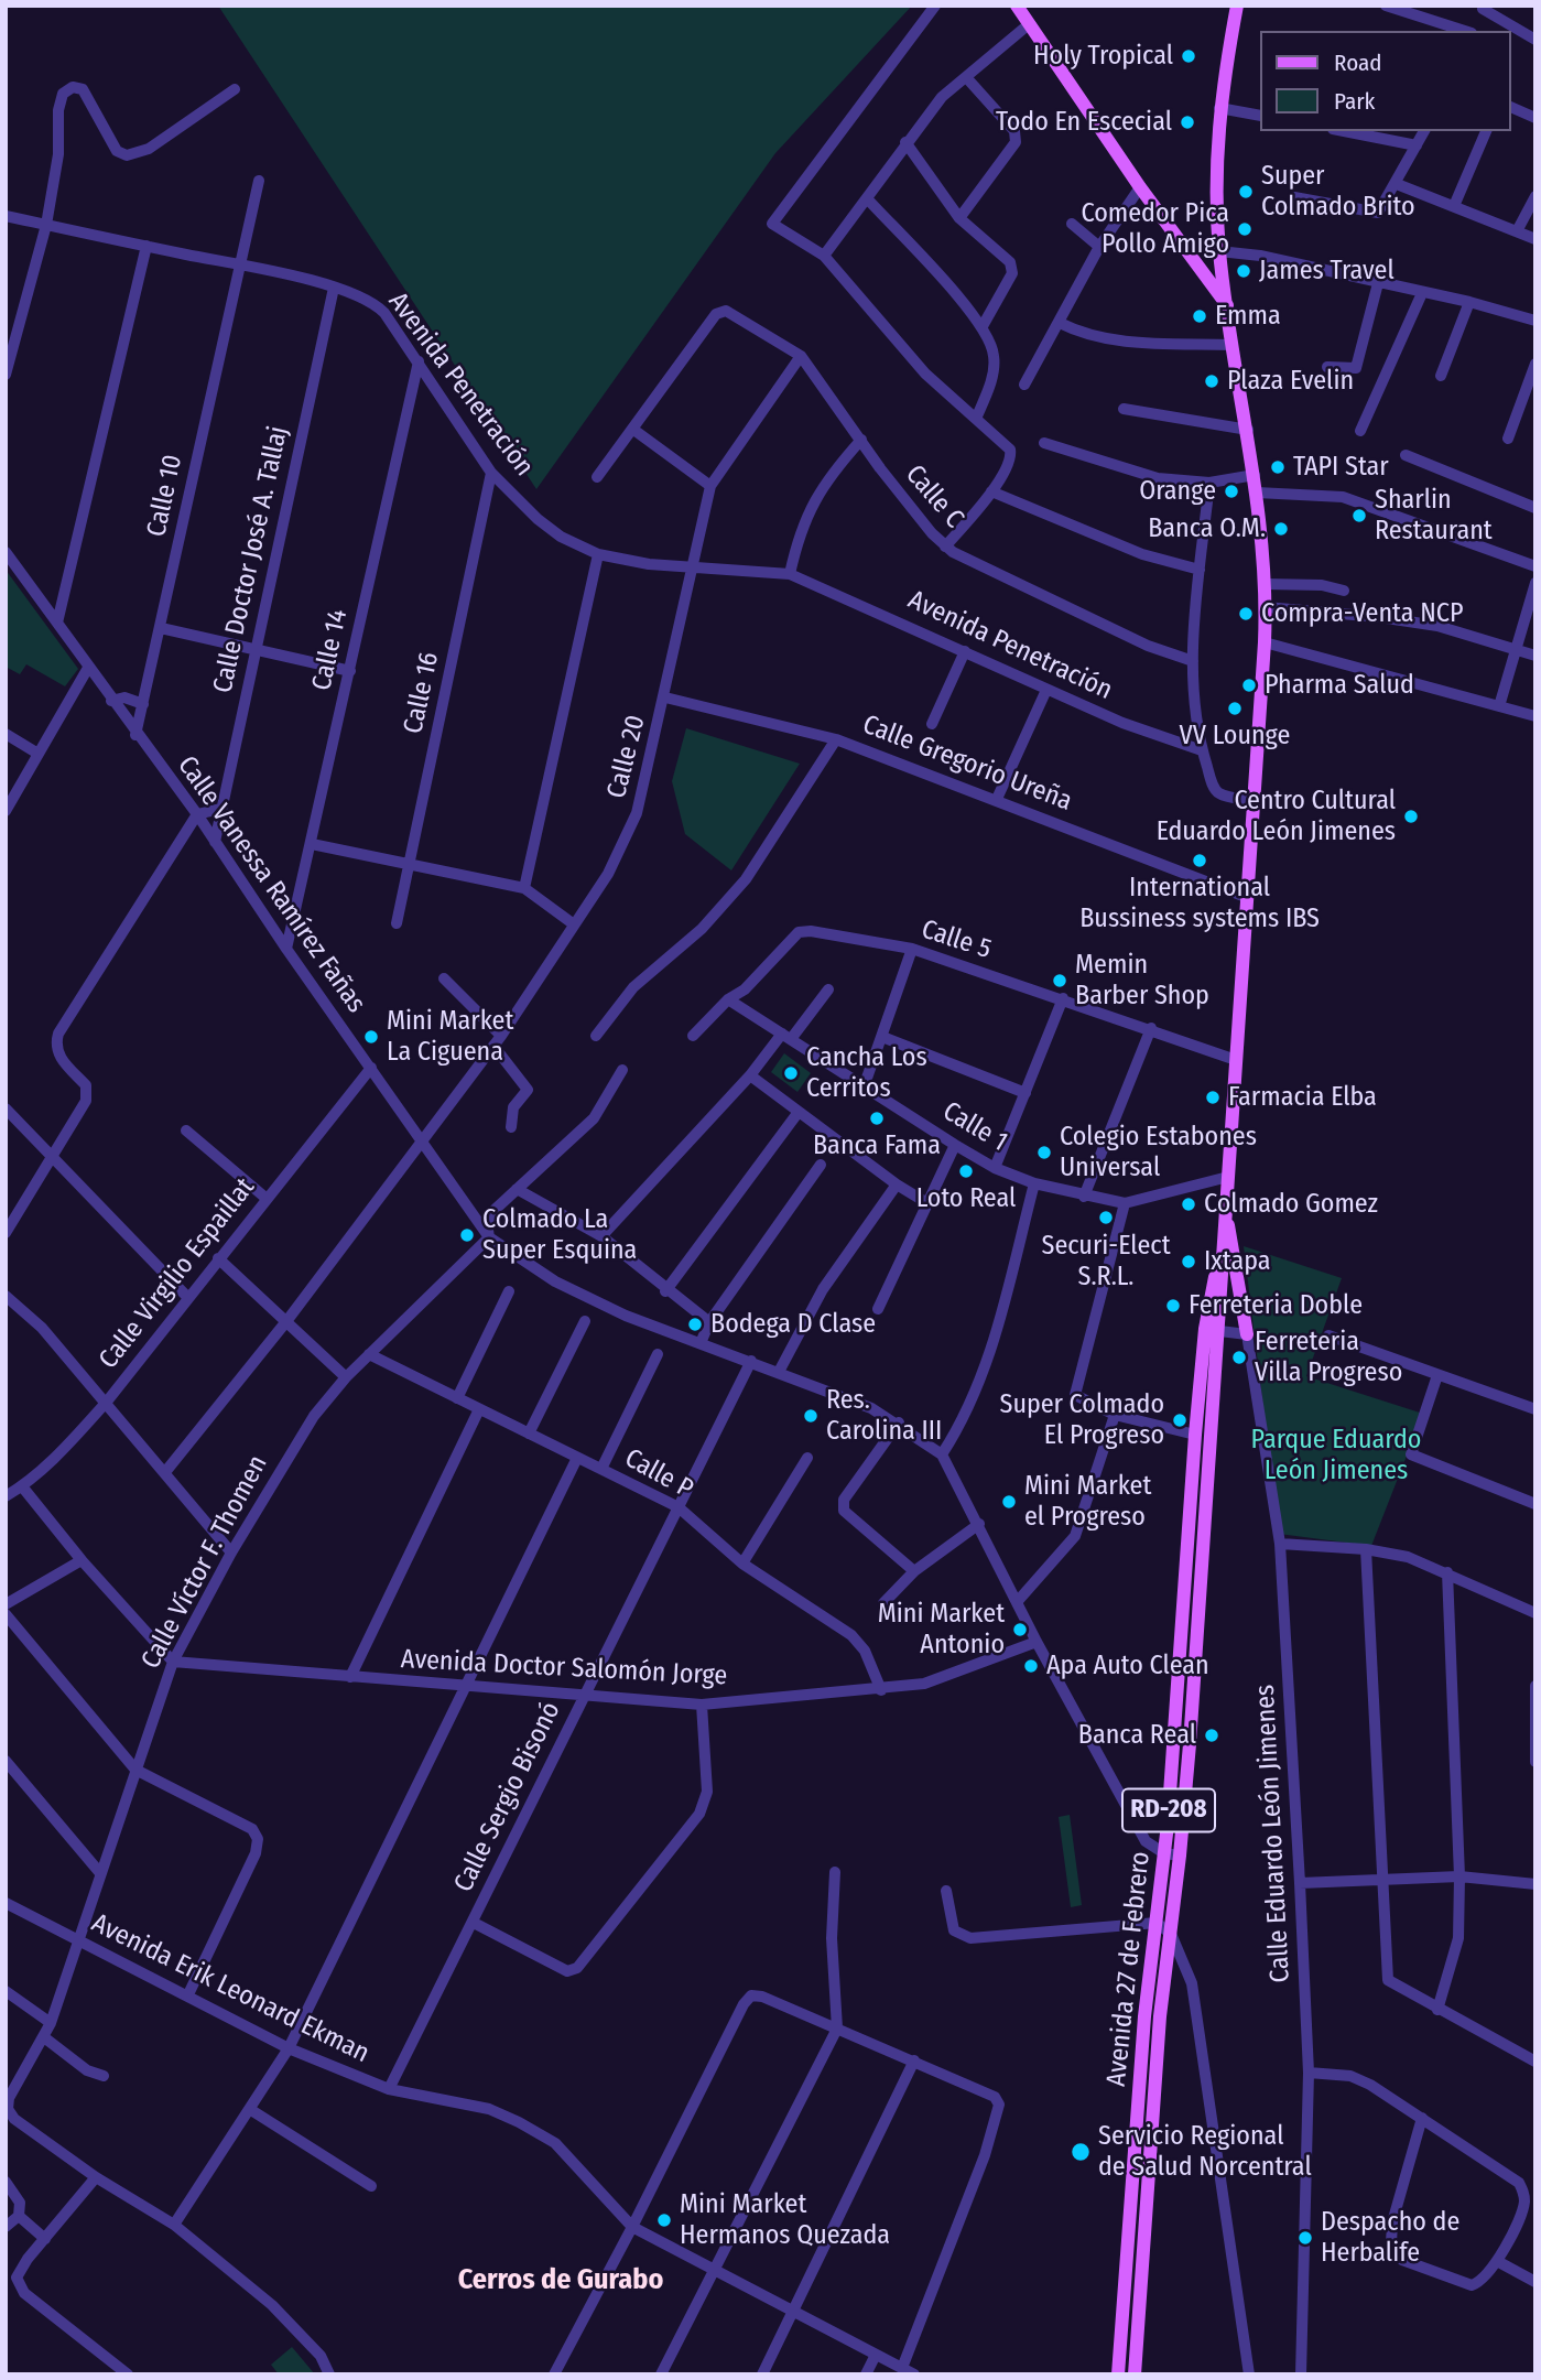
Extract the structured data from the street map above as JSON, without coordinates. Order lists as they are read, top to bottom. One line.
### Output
{"streets":{"main road":["RD-208","Avenida 27 de Febrero"],"street":["Avenida Penetración","Calle 10","Calle C","Calle Doctor José A. Tallaj","Calle 14","Calle 16","Calle 20","Calle Gregorio Ureña","Calle Vanessa Ramírez Fañas","Calle 5","Calle 1","Calle Virgilio Espaillat","Calle P","Calle Víctor F. Thomen","Avenida Doctor Salomón Jorge","Calle Sergio Bisonó","Calle Eduardo León Jimenes","Avenida Erik Leonard Ekman"]},"crossings":[["Avenida Penetración","Calle 10"],["Avenida Penetración","Calle Doctor José A. Tallaj"],["Avenida Penetración","Calle 14"],["Avenida Penetración","Calle 16"],["Avenida Penetración","Calle 20"],["Calle 10","Calle Vanessa Ramírez Fañas"],["Calle C","Calle 20"],["Calle Doctor José A. Tallaj","Calle Vanessa Ramírez Fañas"],["Calle 14","Calle Vanessa Ramírez Fañas"],["Calle 20","Calle Gregorio Ureña"],["Calle 20","Calle Vanessa Ramírez Fañas"],["Calle Gregorio Ureña","Avenida 27 de Febrero"],["Calle Vanessa Ramírez Fañas","Calle Virgilio Espaillat"],["Calle Vanessa Ramírez Fañas","Calle Víctor F. Thomen"],["Calle Vanessa Ramírez Fañas","Avenida Doctor Salomón Jorge"],["Calle Vanessa Ramírez Fañas","Calle Sergio Bisonó"],["Calle Vanessa Ramírez Fañas","Avenida 27 de Febrero"],["Calle 5","Calle 1"],["Calle 5","Avenida 27 de Febrero"],["Calle 1","Avenida 27 de Febrero"],["Calle P","Calle Víctor F. Thomen"],["Calle P","Avenida Doctor Salomón Jorge"],["Calle P","Calle Sergio Bisonó"],["Calle Víctor F. Thomen","Avenida Doctor Salomón Jorge"],["Calle Víctor F. Thomen","Avenida Erik Leonard Ekman"],["Avenida Doctor Salomón Jorge","Calle Sergio Bisonó"],["Calle Sergio Bisonó","Avenida Erik Leonard Ekman"]],"districts":["Cerros de Gurabo"],"parks":["Parque Eduardo León Jimenes"],"places":["Holy Tropical","Todo En Escecial","Super Colmado Brito","Comedor Pica Pollo Amigo","James Travel","Emma","Plaza Evelin","TAPI Star","Orange","Sharlin Restaurant","Banca O.M.","Compra-Venta NCP","Pharma Salud","VV Lounge","Centro Cultural Eduardo León Jimenes","International Bussiness systems IBS","Memin Barber Shop","Mini Market La Ciguena","Cancha Los Cerritos","Farmacia Elba","Banca Fama","Colegio Estabones Universal","Loto Real","Colmado Gomez","Securi-Elect S.R.L.","Colmado La Super Esquina","Ixtapa","Ferreteria Doble","Bodega D Clase","Ferreteria Villa Progreso","Res. Carolina III","Super Colmado El Progreso","Mini Market el Progreso","Mini Market Antonio","Apa Auto Clean","Banca Real","Servicio Regional de Salud Norcentral","Mini Market Hermanos Quezada","Despacho de Herbalife"],"legend":["Road","Park"]}
